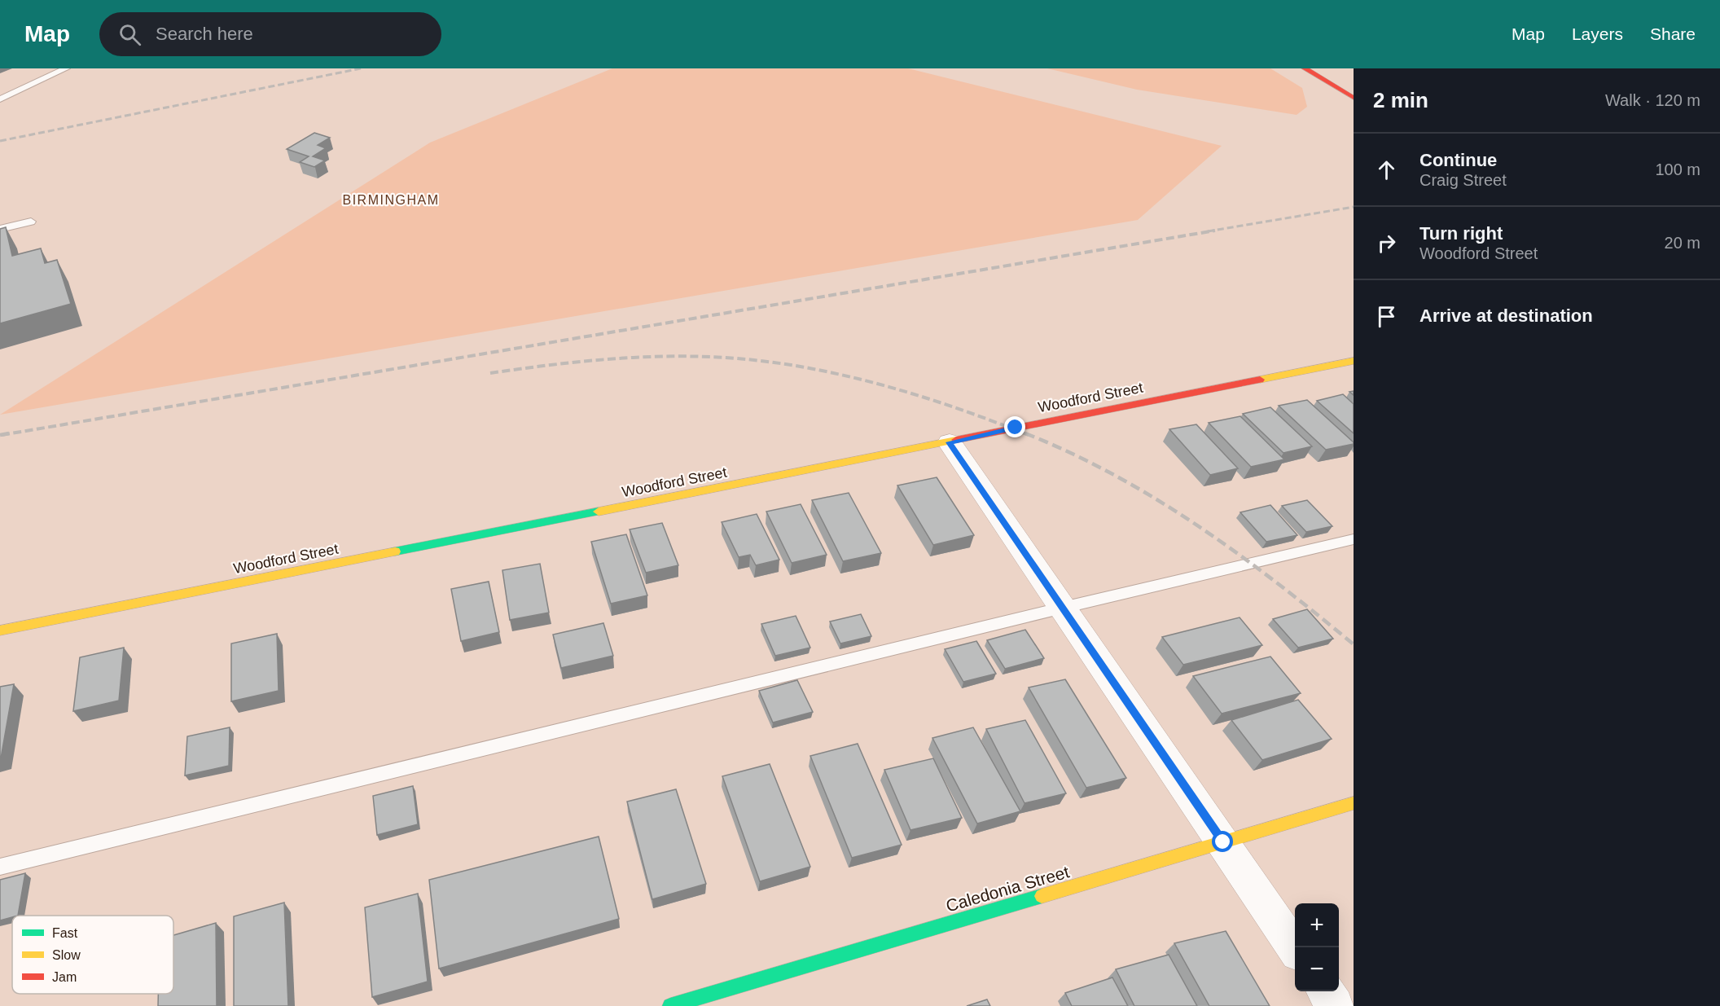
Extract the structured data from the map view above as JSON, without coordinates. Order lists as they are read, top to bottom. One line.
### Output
{"streets":{"street":["Woodford Street","Caledonia Street"]},"districts":["BIRMINGHAM"],"legend":["Fast","Slow","Jam"],"page":{"header":"Map","search":"Search here","nav":["Map","Layers","Share"],"heading":["2 min","Walk · 120 m"],"list":[["Continue","Craig Street","100 m"],["Turn right","Woodford Street","20 m"],"Arrive at destination"],"map_buttons":["+","−"]}}
